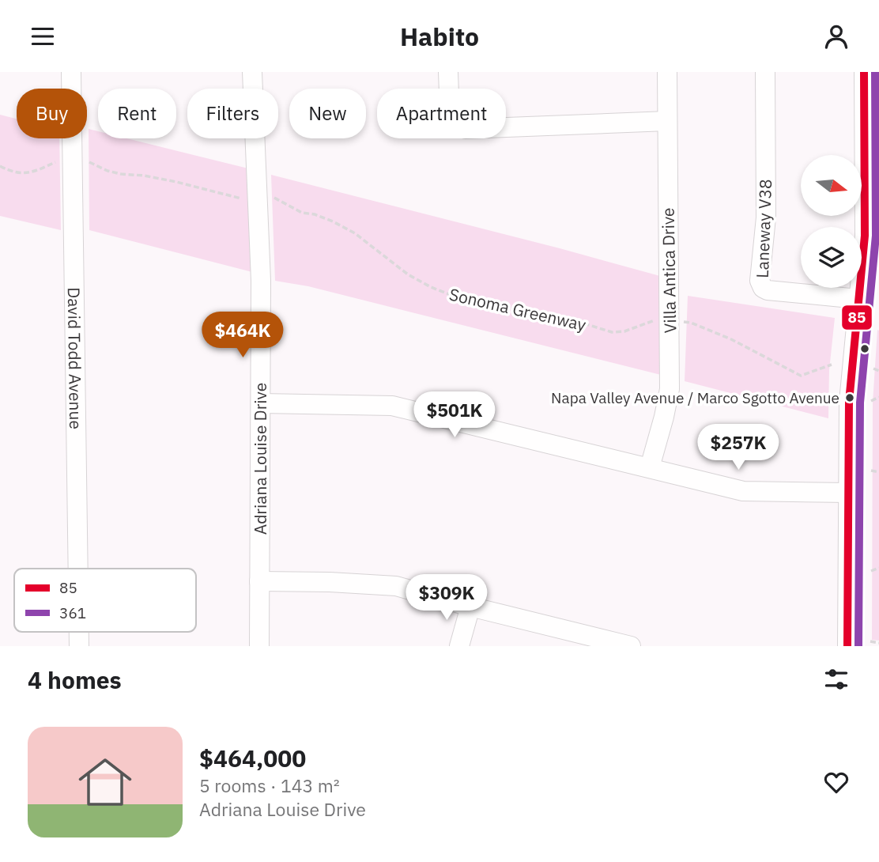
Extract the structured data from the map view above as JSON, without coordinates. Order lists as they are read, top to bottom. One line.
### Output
{"streets":{"street":["Laneway V38","Villa Antica Drive","David Todd Avenue","Adriana Louise Drive"],"path":["Sonoma Greenway"]},"places":["Napa Valley Avenue / Marco Sgotto Avenue"],"lines":["transit line 85","transit line 361"],"legend":["85","361"],"north":"right","page":{"header":"Habito","chip":["Buy","Rent","Filters","New","Apartment"],"price":["$464K","$501K","$257K","$309K"],"heading":"4 homes","list":[{"name":"$464,000","note":"5 rooms · 143 m² · Adriana Louise Drive"}]}}
